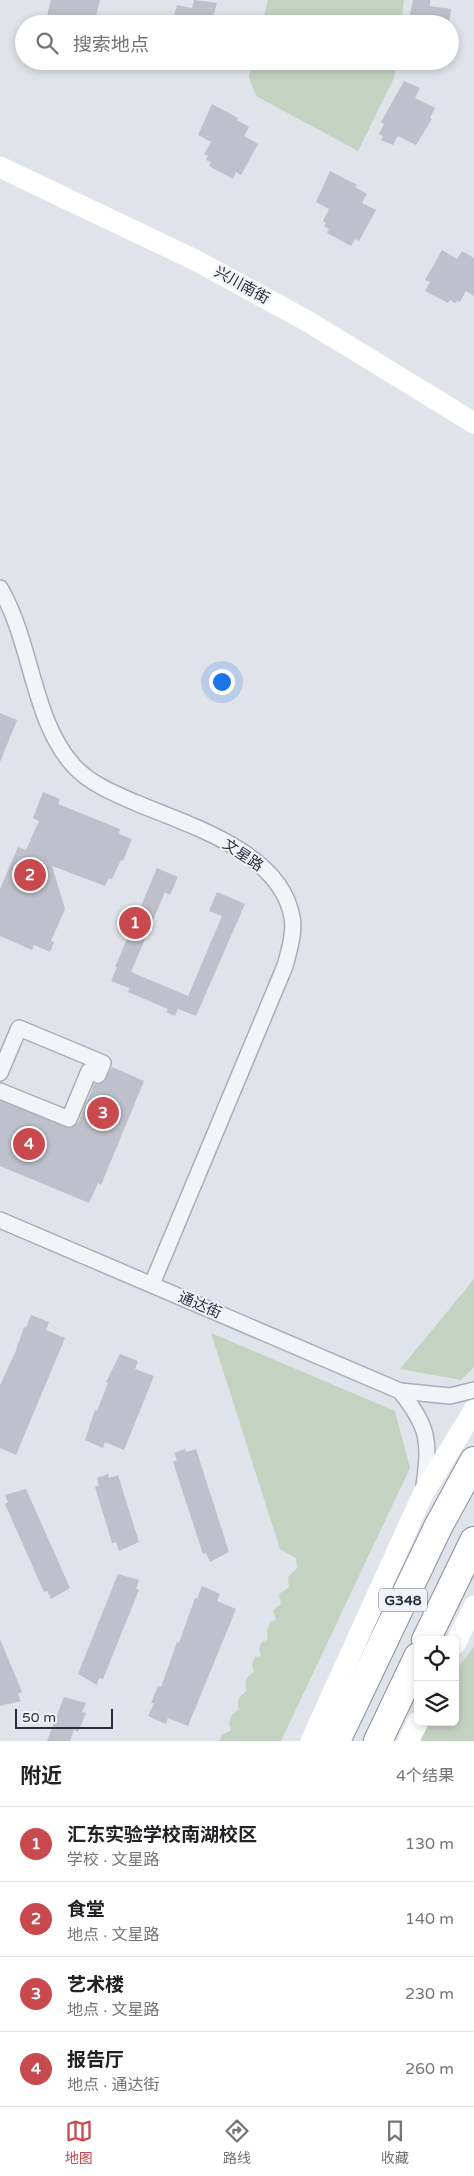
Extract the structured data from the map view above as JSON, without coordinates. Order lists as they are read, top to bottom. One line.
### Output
{"streets":{"highway":["G348"],"street":["兴川南街","文星路","通达街"]},"crossings":[["文星路","通达街"]],"scale_bar":"50 m","page":{"search":"搜索地点","pins":["2","1","3","4"],"scale":"50 m","heading":["附近","4个结果"],"list":[{"mark":"1","name":"汇东实验学校南湖校区","note":"学校 · 文星路","value":"130 m"},{"mark":"2","name":"食堂","note":"地点 · 文星路","value":"140 m"},{"mark":"3","name":"艺术楼","note":"地点 · 文星路","value":"230 m"},{"mark":"4","name":"报告厅","note":"地点 · 通达街","value":"260 m"}],"nav":["地图","路线","收藏"]}}
